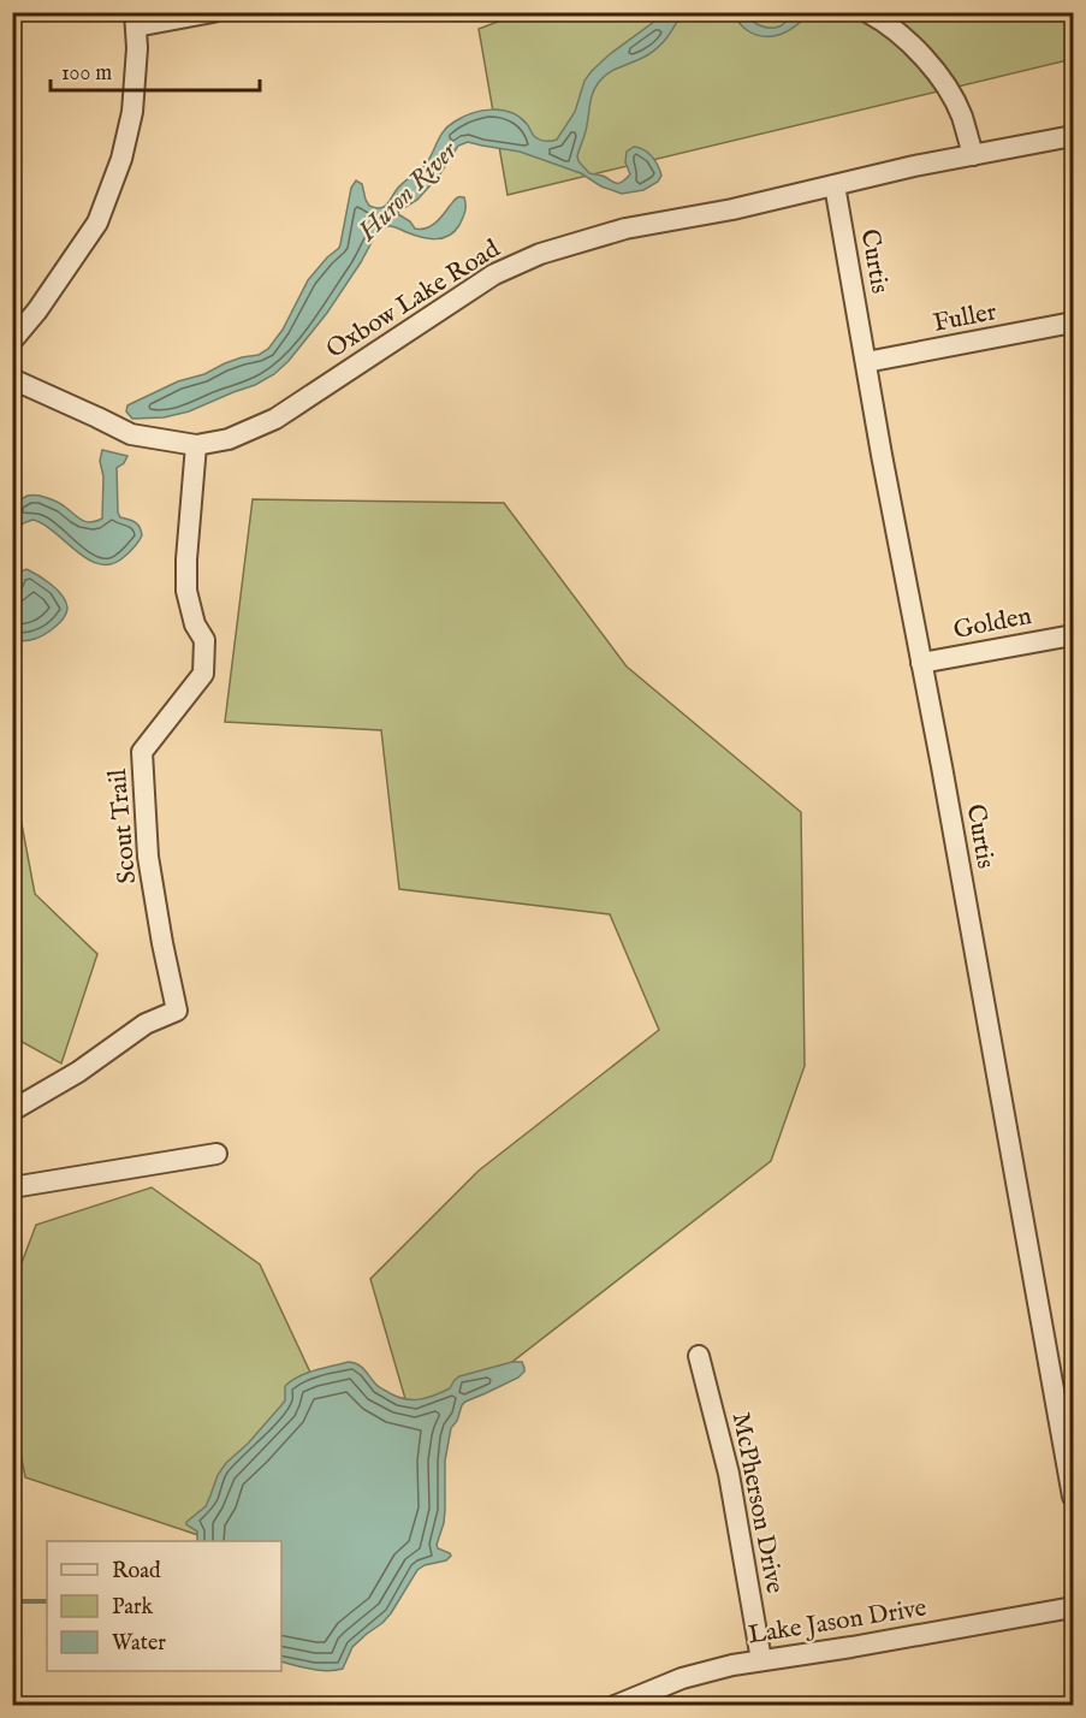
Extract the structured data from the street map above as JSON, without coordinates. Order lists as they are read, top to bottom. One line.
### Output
{"streets":{"street":["Curtis","Oxbow Lake Road","Fuller","Golden","Scout Trail","McPherson Drive","Lake Jason Drive"]},"crossings":[["Curtis","Oxbow Lake Road"],["Curtis","Fuller"],["Curtis","Golden"],["Oxbow Lake Road","Scout Trail"],["McPherson Drive","Lake Jason Drive"]],"water":["Huron River"],"legend":["Road","Park","Water"],"scale_bar":"100 m"}
